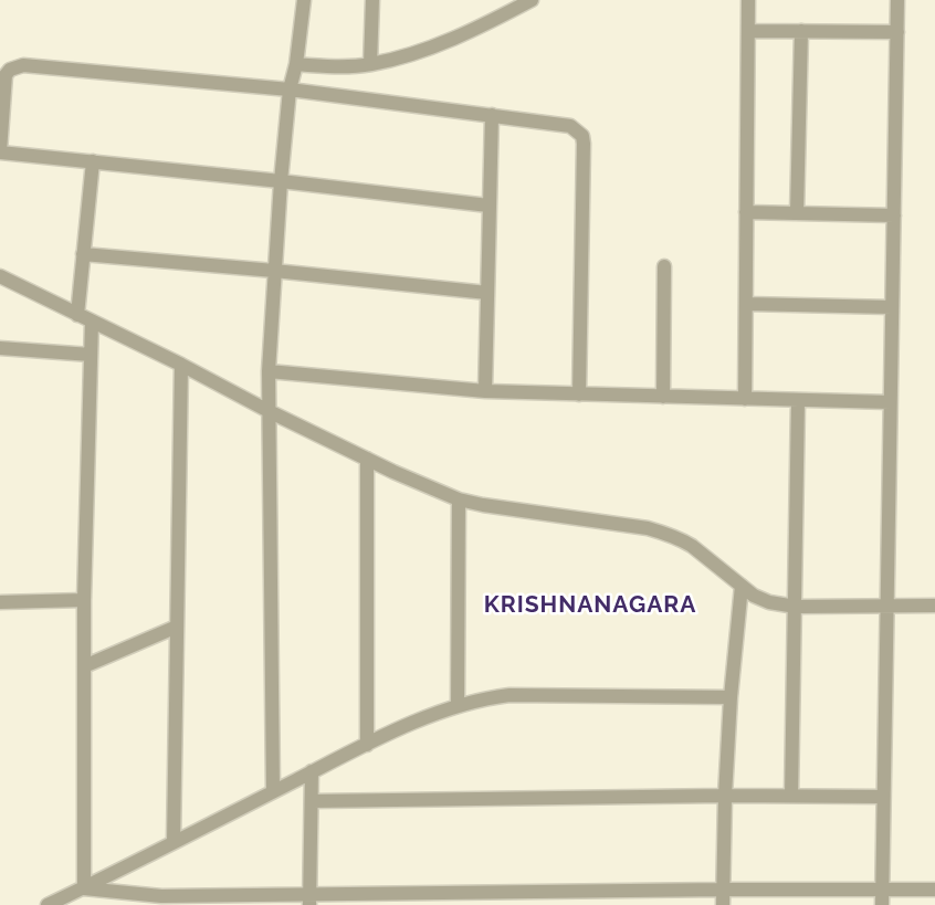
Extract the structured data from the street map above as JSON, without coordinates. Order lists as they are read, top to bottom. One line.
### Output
{"districts":["KRISHNANAGARA"]}
